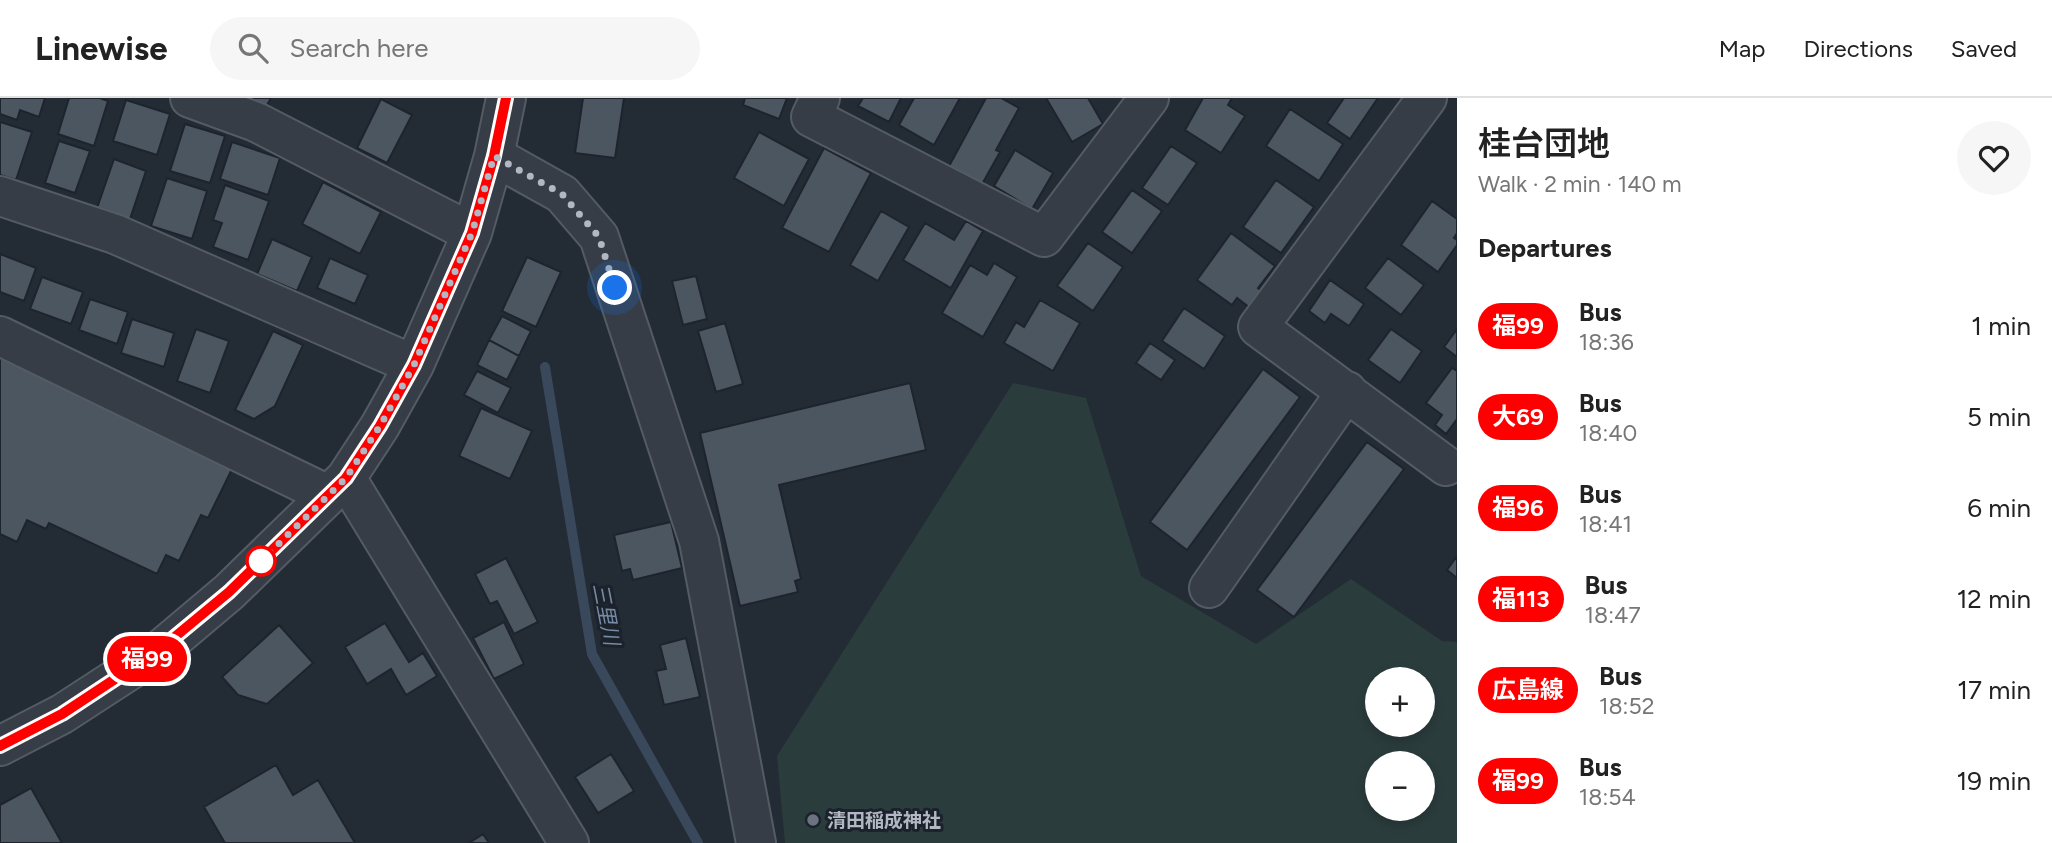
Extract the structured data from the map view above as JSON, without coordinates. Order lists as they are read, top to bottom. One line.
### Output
{"water":["三里川"],"places":["清田稲成神社"],"lines":["bus line 福99"],"page":{"header":"Linewise","search":"Search here","nav":["Map","Directions","Saved"],"on_map":"福99","heading":[["桂台団地","Walk · 2 min · 140 m"],"Departures"],"list":[{"mark":"福99","name":"Bus","note":"18:36","value":"1 min"},{"mark":"大69","name":"Bus","note":"18:40","value":"5 min"},{"mark":"福96","name":"Bus","note":"18:41","value":"6 min"},{"mark":"福113","name":"Bus","note":"18:47","value":"12 min"},{"mark":"広島線","name":"Bus","note":"18:52","value":"17 min"},{"mark":"福99","name":"Bus","note":"18:54","value":"19 min"}],"map_buttons":["+","−"]}}
